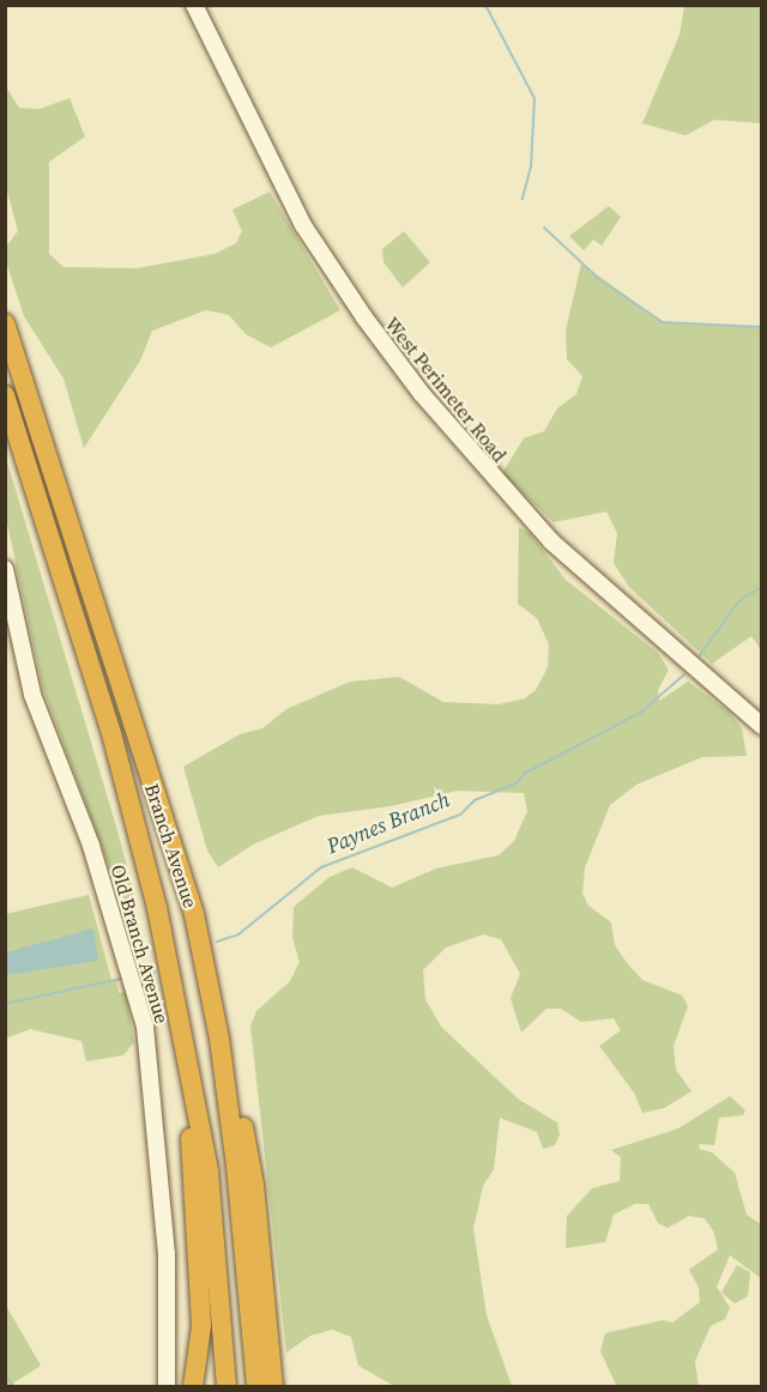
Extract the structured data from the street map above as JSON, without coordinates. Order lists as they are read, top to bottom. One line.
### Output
{"streets":{"highway":["Branch Avenue"],"street":["West Perimeter Road","Old Branch Avenue"]},"water":["Paynes Branch"]}
